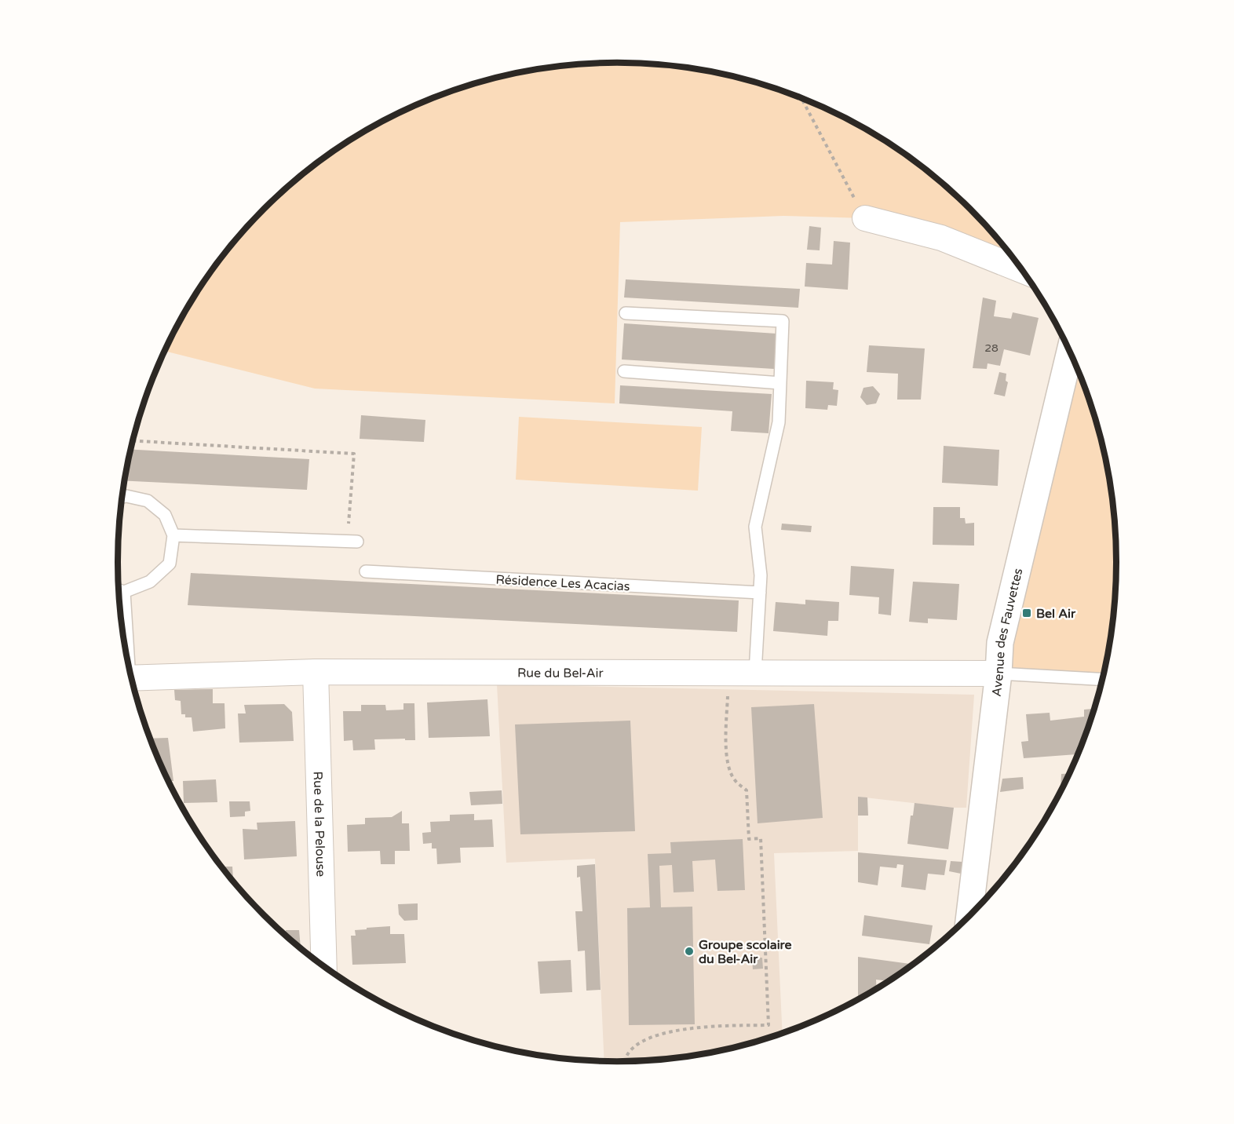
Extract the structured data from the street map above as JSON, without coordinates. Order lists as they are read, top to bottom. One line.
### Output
{"streets":{"street":["Avenue des Fauvettes","Rue du Bel-Air","Rue de la Pelouse"],"lane":["Résidence Les Acacias"]},"crossings":[["Avenue des Fauvettes","Rue du Bel-Air"],["Rue du Bel-Air","Rue de la Pelouse"]],"places":{"transit":["Bel Air"],"other":["Groupe scolaire du Bel-Air"]},"house_numbers":["28"]}
